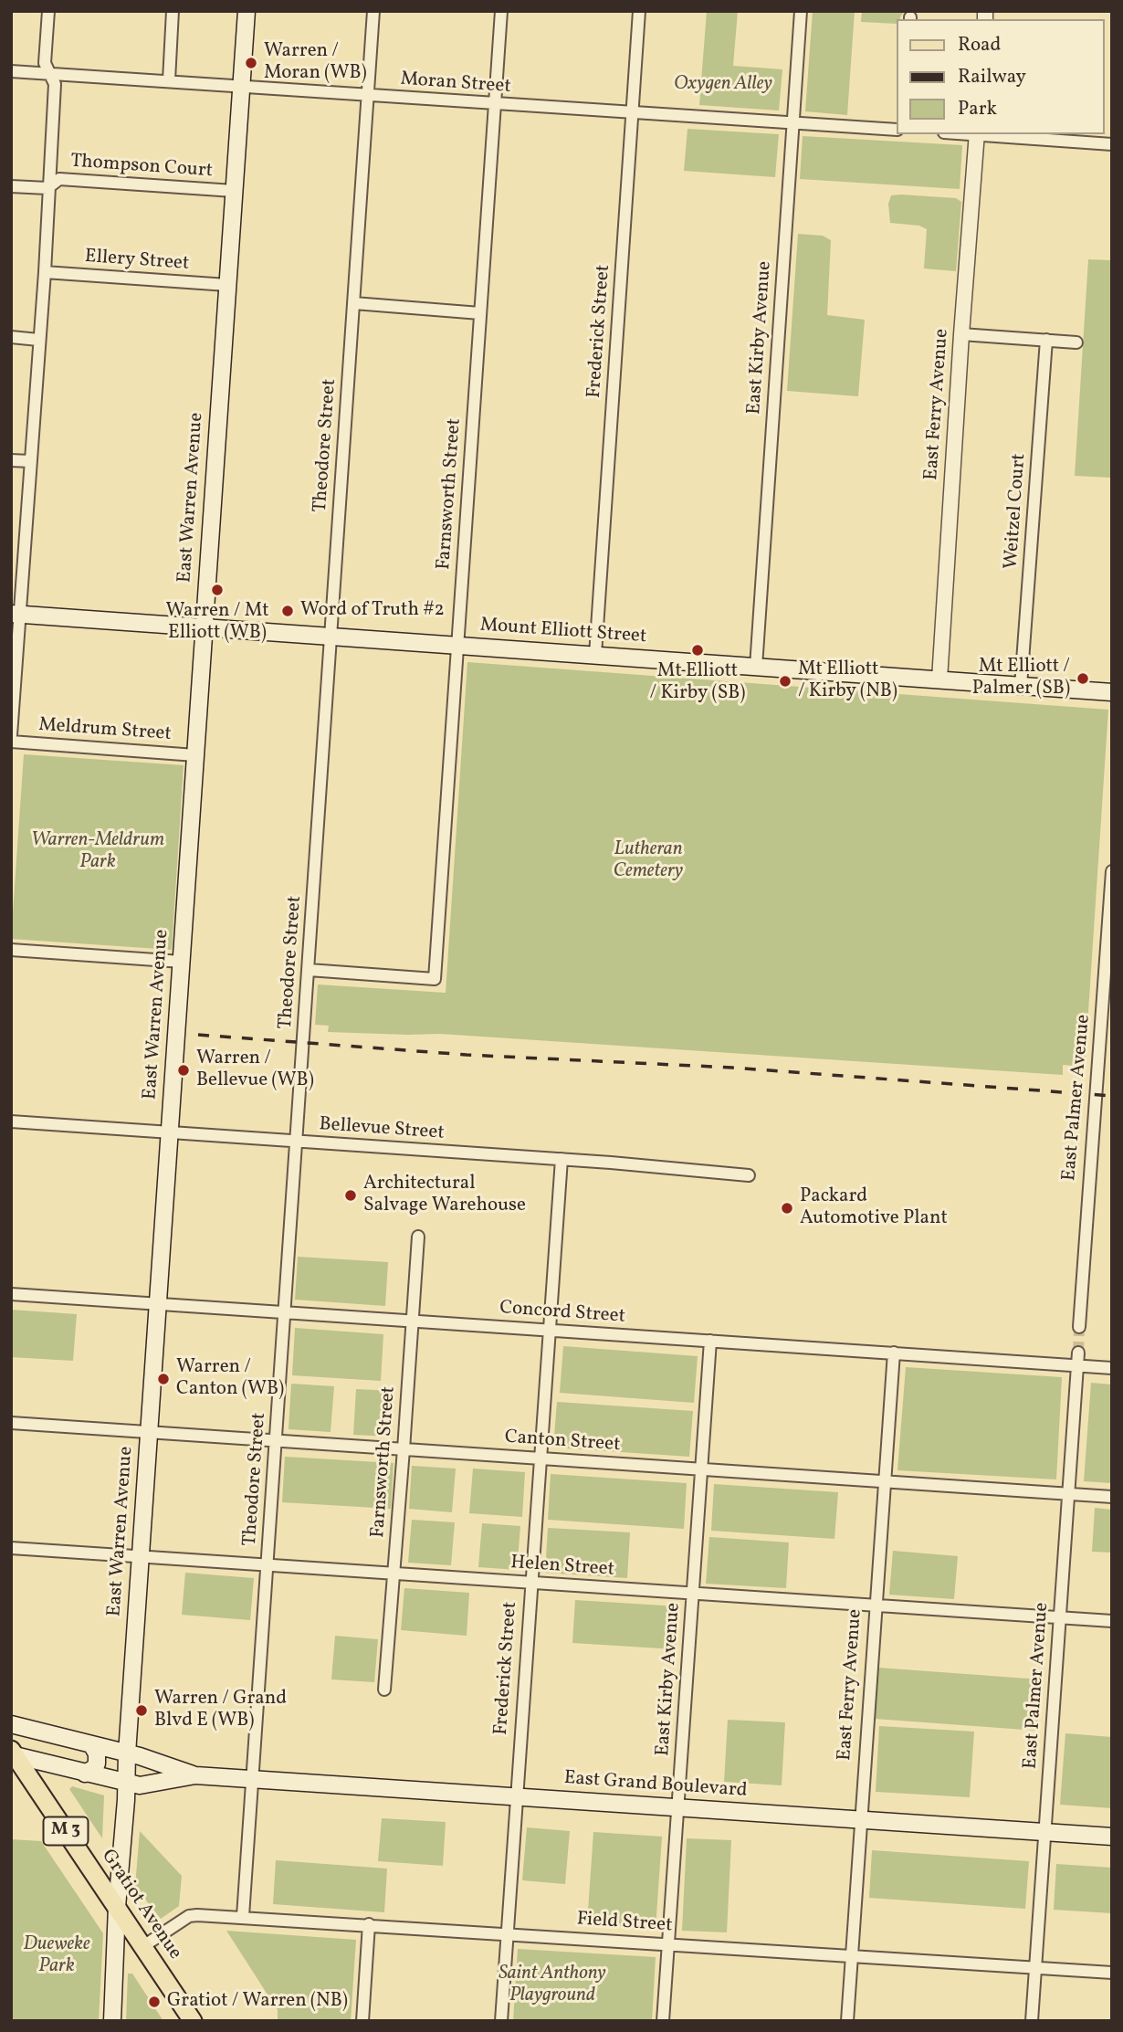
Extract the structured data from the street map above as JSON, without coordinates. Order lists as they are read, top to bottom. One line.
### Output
{"streets":{"main road":["East Warren Avenue","Mount Elliott Street","East Grand Boulevard","M 3","Gratiot Avenue"],"street":["Moran Street","Thompson Court","Ellery Street","Frederick Street","East Kirby Avenue","East Ferry Avenue","Theodore Street","Farnsworth Street","Weitzel Court","Meldrum Street","East Palmer Avenue","Bellevue Street","Concord Street","Canton Street","Helen Street","Field Street"]},"crossings":[["Moran Street","Frederick Street"],["Moran Street","East Kirby Avenue"],["Moran Street","Theodore Street"],["Moran Street","Farnsworth Street"],["Moran Street","East Warren Avenue"],["Thompson Court","East Warren Avenue"],["Ellery Street","East Warren Avenue"],["Frederick Street","Mount Elliott Street"],["Frederick Street","Bellevue Street"],["Frederick Street","Concord Street"],["Frederick Street","Canton Street"],["Frederick Street","Helen Street"],["Frederick Street","East Grand Boulevard"],["Frederick Street","Field Street"],["East Kirby Avenue","Mount Elliott Street"],["East Kirby Avenue","Concord Street"],["East Kirby Avenue","Canton Street"],["East Kirby Avenue","Helen Street"],["East Kirby Avenue","East Grand Boulevard"],["East Kirby Avenue","Field Street"],["East Ferry Avenue","Mount Elliott Street"],["East Ferry Avenue","Concord Street"],["East Ferry Avenue","Canton Street"],["East Ferry Avenue","Helen Street"],["East Ferry Avenue","East Grand Boulevard"],["East Ferry Avenue","Field Street"],["Theodore Street","Farnsworth Street"],["Theodore Street","Mount Elliott Street"],["Theodore Street","Bellevue Street"],["Theodore Street","Concord Street"],["Theodore Street","Canton Street"],["Theodore Street","Helen Street"],["Theodore Street","East Grand Boulevard"],["Theodore Street","Field Street"],["Farnsworth Street","Mount Elliott Street"],["Farnsworth Street","Concord Street"],["Farnsworth Street","Canton Street"],["Farnsworth Street","Helen Street"],["East Warren Avenue","Mount Elliott Street"],["East Warren Avenue","Meldrum Street"],["East Warren Avenue","Bellevue Street"],["East Warren Avenue","Concord Street"],["East Warren Avenue","Canton Street"],["East Warren Avenue","Helen Street"],["East Warren Avenue","East Grand Boulevard"],["East Warren Avenue","Gratiot Avenue"],["Weitzel Court","Mount Elliott Street"],["East Palmer Avenue","Concord Street"],["East Palmer Avenue","Canton Street"],["East Palmer Avenue","Helen Street"],["East Palmer Avenue","East Grand Boulevard"],["East Palmer Avenue","Field Street"],["East Grand Boulevard","Gratiot Avenue"],["Gratiot Avenue","Field Street"]],"parks":["Oxygen Alley","Warren-Meldrum Park","Lutheran Cemetery","Dueweke Park","Saint Anthony Playground"],"places":["Warren / Moran (WB)","Warren / Mt Elliott (WB)","Word of Truth #2","Mt Elliott / Kirby (SB)","Mt Elliott / Palmer (SB)","Mt Elliott / Kirby (NB)","Warren / Bellevue (WB)","Architectural Salvage Warehouse","Packard Automotive Plant","Warren / Canton (WB)","Warren / Grand Blvd E (WB)","Gratiot / Warren (NB)"],"legend":["Road","Railway","Park"]}
